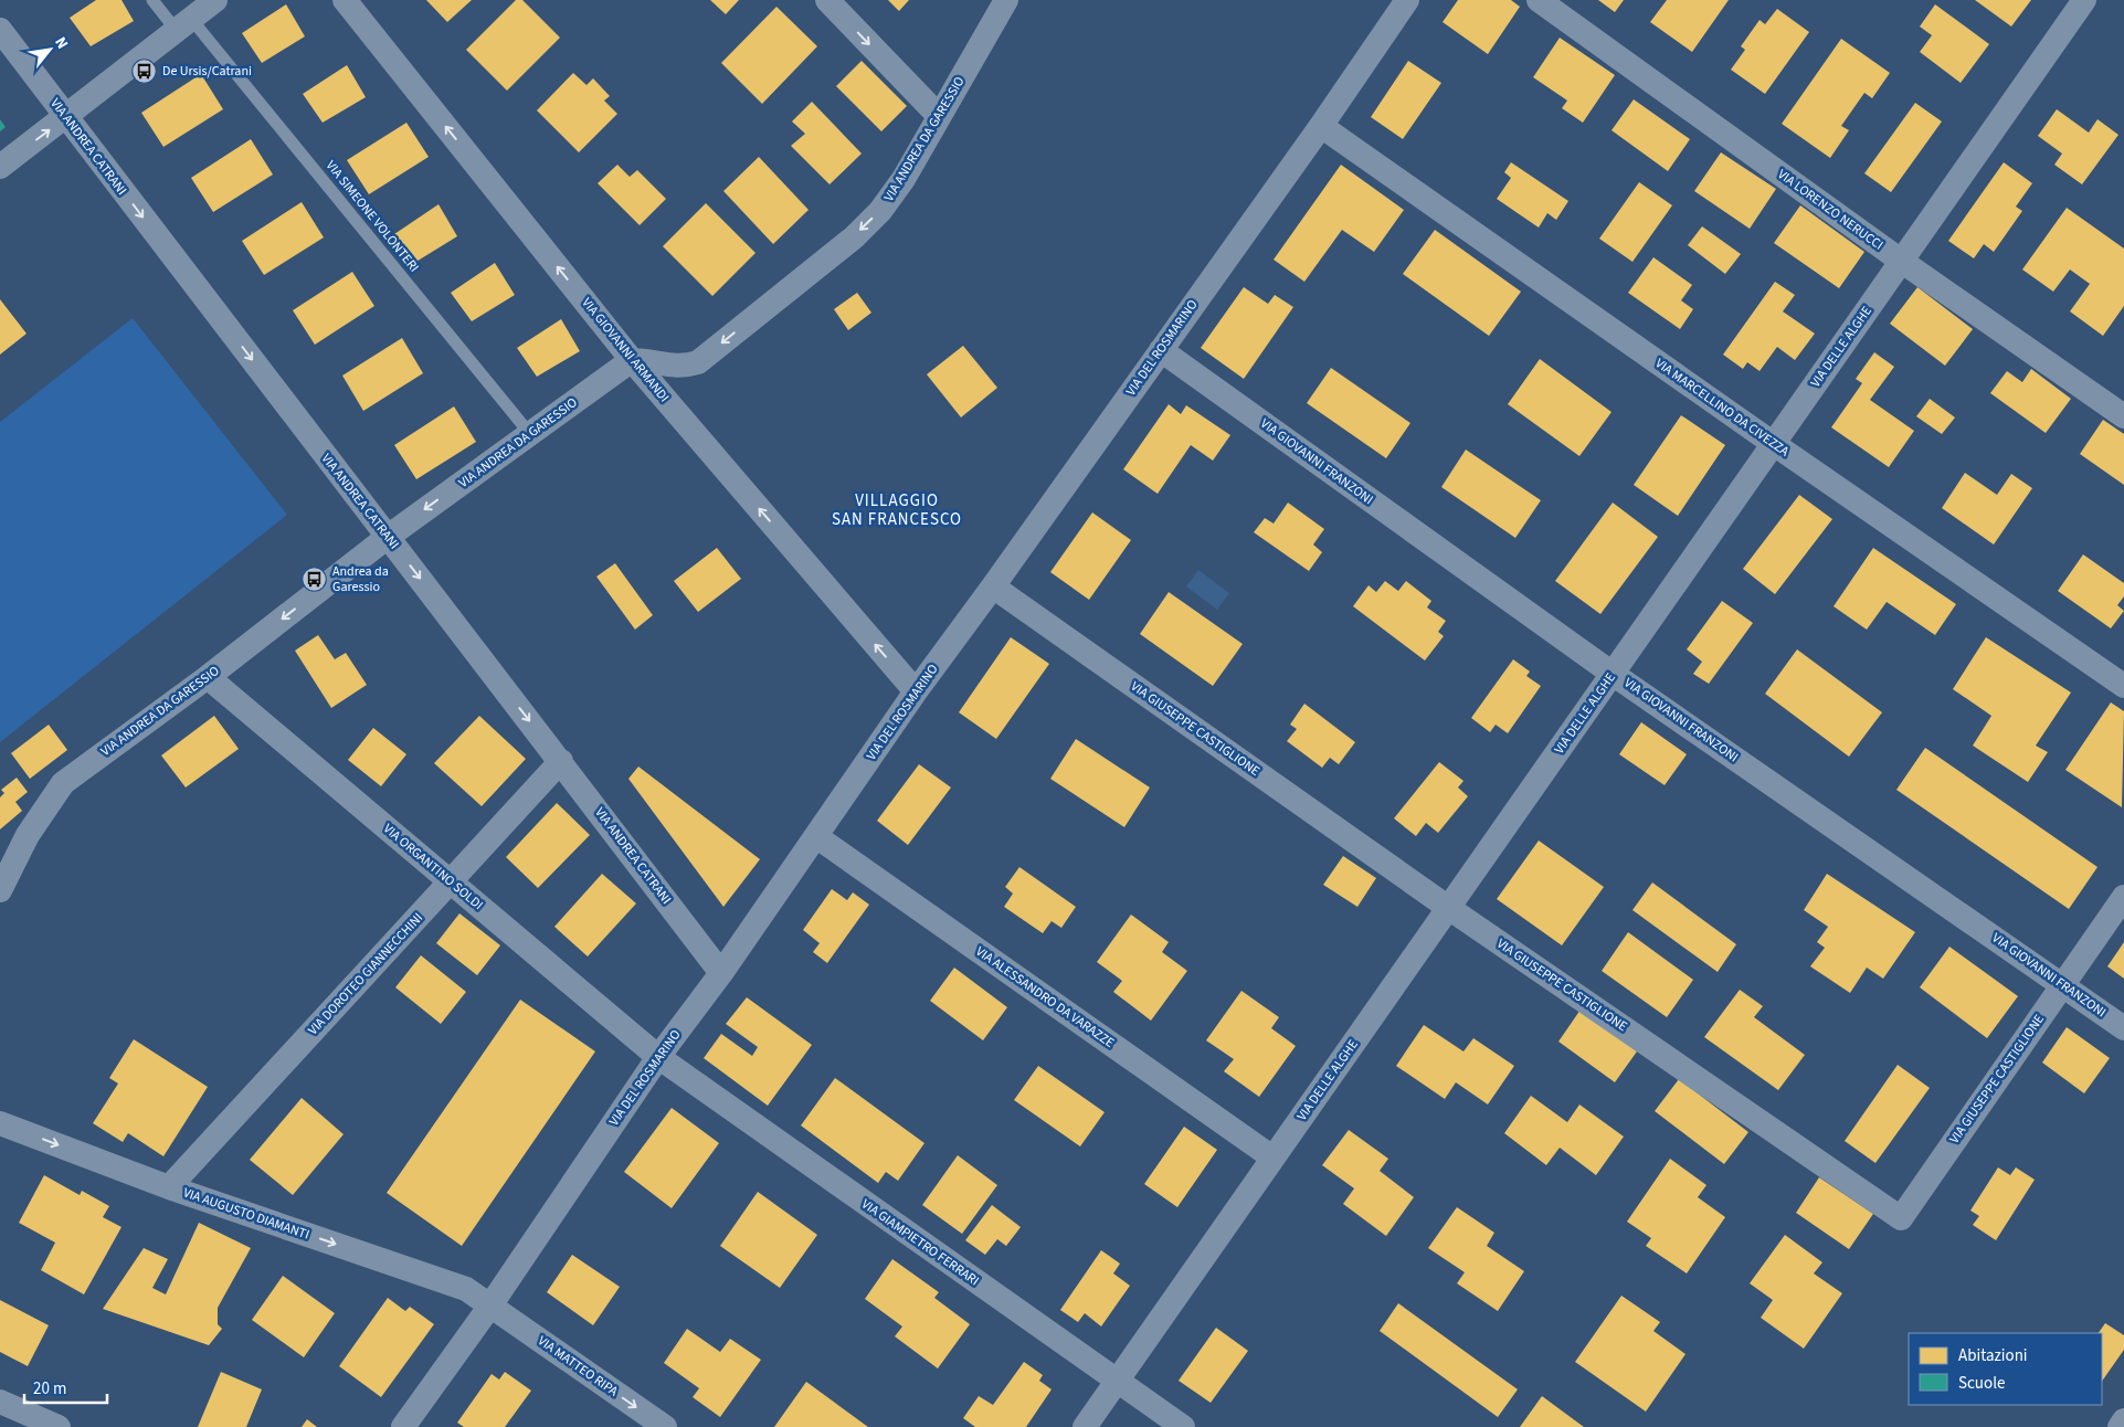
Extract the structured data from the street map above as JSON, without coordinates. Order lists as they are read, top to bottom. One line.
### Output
{"streets":{"street":["VIA ANDREA DA GARESSIO","VIA ANDREA CATRANI","VIA LORENZO NERUCCI","VIA DELLE ALGHE","VIA DEL ROSMARINO","VIA GIOVANNI ARMANDI","VIA MARCELLINO DA CIVEZZA","VIA GIOVANNI FRANZONI","VIA GIUSEPPE CASTIGLIONE","VIA ORGANTINO SOLDI","VIA DOROTEO GIANNECCHINI","VIA ALESSANDRO DA VARAZZE","VIA AUGUSTO DIAMANTI","VIA GIAMPIETRO FERRARI","VIA MATTEO RIPA"],"lane":["VIA SIMEONE VOLONTERI"]},"crossings":[["VIA ANDREA DA GARESSIO","VIA ANDREA CATRANI"],["VIA ANDREA DA GARESSIO","VIA SIMEONE VOLONTERI"],["VIA ANDREA DA GARESSIO","VIA GIOVANNI ARMANDI"],["VIA ANDREA DA GARESSIO","VIA ORGANTINO SOLDI"],["VIA ANDREA CATRANI","VIA DEL ROSMARINO"],["VIA ANDREA CATRANI","VIA DOROTEO GIANNECCHINI"],["VIA LORENZO NERUCCI","VIA DELLE ALGHE"],["VIA DELLE ALGHE","VIA MARCELLINO DA CIVEZZA"],["VIA DELLE ALGHE","VIA GIOVANNI FRANZONI"],["VIA DELLE ALGHE","VIA GIUSEPPE CASTIGLIONE"],["VIA DELLE ALGHE","VIA ALESSANDRO DA VARAZZE"],["VIA DELLE ALGHE","VIA GIAMPIETRO FERRARI"],["VIA DEL ROSMARINO","VIA GIOVANNI ARMANDI"],["VIA DEL ROSMARINO","VIA MARCELLINO DA CIVEZZA"],["VIA DEL ROSMARINO","VIA GIOVANNI FRANZONI"],["VIA DEL ROSMARINO","VIA GIUSEPPE CASTIGLIONE"],["VIA DEL ROSMARINO","VIA ORGANTINO SOLDI"],["VIA DEL ROSMARINO","VIA ALESSANDRO DA VARAZZE"],["VIA DEL ROSMARINO","VIA AUGUSTO DIAMANTI"],["VIA DEL ROSMARINO","VIA GIAMPIETRO FERRARI"],["VIA DEL ROSMARINO","VIA MATTEO RIPA"],["VIA GIOVANNI FRANZONI","VIA GIUSEPPE CASTIGLIONE"],["VIA ORGANTINO SOLDI","VIA DOROTEO GIANNECCHINI"],["VIA ORGANTINO SOLDI","VIA GIAMPIETRO FERRARI"],["VIA DOROTEO GIANNECCHINI","VIA AUGUSTO DIAMANTI"],["VIA AUGUSTO DIAMANTI","VIA MATTEO RIPA"]],"one_way":["VIA ANDREA DA GARESSIO","VIA ANDREA CATRANI","VIA GIOVANNI ARMANDI","VIA AUGUSTO DIAMANTI","VIA MATTEO RIPA"],"districts":["VILLAGGIO SAN FRANCESCO"],"places":{"bus stop":["De Ursis/Catrani","Andrea da Garessio"]},"legend":["Abitazioni","Scuole"],"scale_bar":"20 m","north":"top right"}
